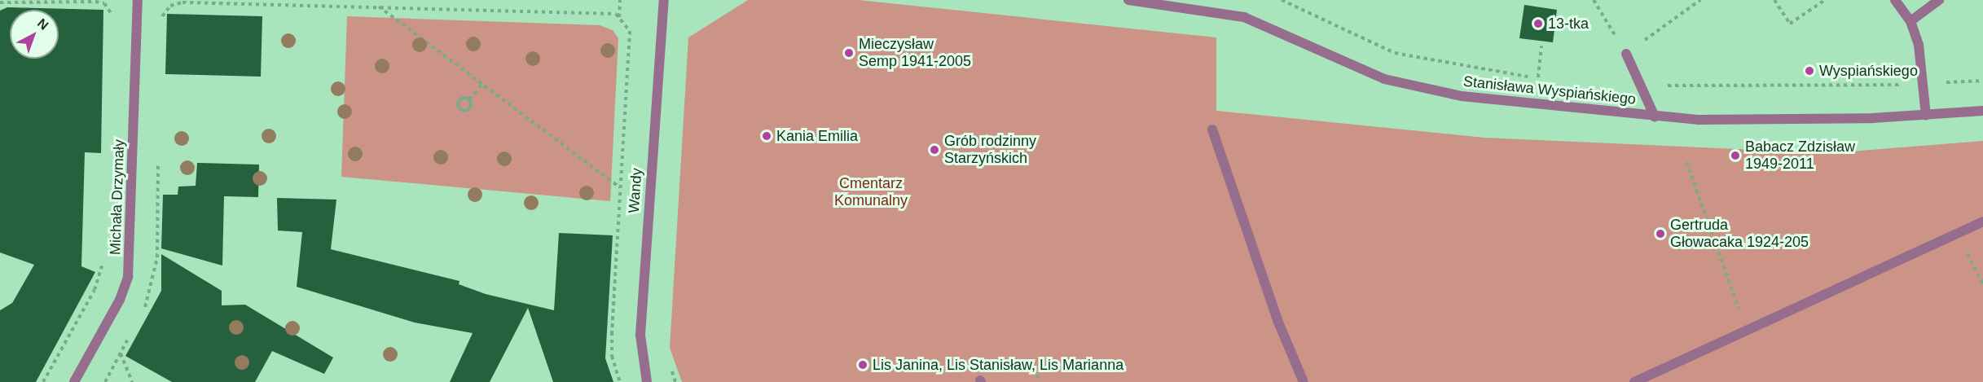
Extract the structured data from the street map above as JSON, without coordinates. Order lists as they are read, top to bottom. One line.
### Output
{"streets":{"street":["Stanisława Wyspiańskiego","Wandy","Michała Drzymały"]},"parks":["Cmentarz Komunalny"],"places":["13-tka","Mieczysław Semp 1941-2005","Wyspiańskiego","Kania Emilia","Grób rodzinny Starzyńskich","Babacz Zdzisław 1949-2011","Gertruda Głowacaka 1924-205","Lis Janina, Lis Stanisław, Lis Marianna"],"north":"top right"}
